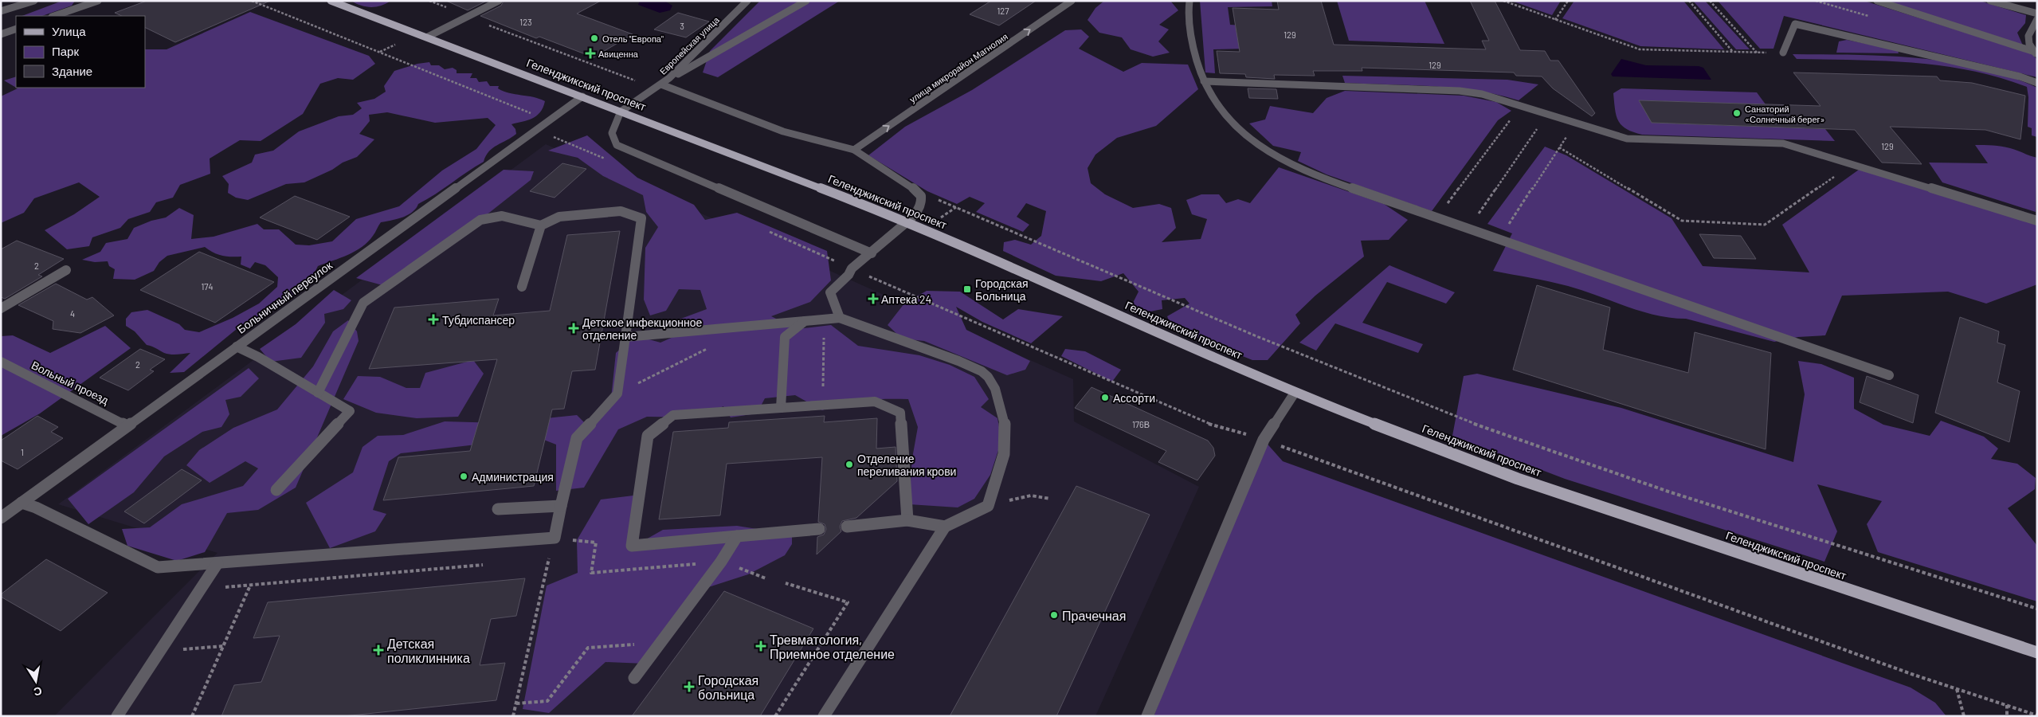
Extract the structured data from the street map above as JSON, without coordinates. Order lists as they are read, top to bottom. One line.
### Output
{"streets":{"main road":["Геленджикский проспект"],"street":["Европейская улица","улица микрорайон Магнолия","Больничный переулок","Вольный проезд"]},"crossings":[["Европейская улица","Геленджикский проспект"],["Геленджикский проспект","Больничный переулок"],["Больничный переулок","Вольный проезд"]],"one_way":["улица микрорайон Магнолия"],"places":{"other":["Отель \"Европа\"","Санаторий «Солнечный берег»","Ассорти","Отделение переливания крови","Администрация","Прачечная"],"health":["Авиценна","Аптека 24","Тубдиспансер","Детское инфекционное отделение","Тревматология, Приемное отделение","Детская поликлинника","Городская больница"],"transit":["Городская Больница"]},"house_numbers":["127","123","3","129","129","129","2","174","4","2","176В","1"],"legend":["Улица","Парк","Здание"],"north":"bottom"}
